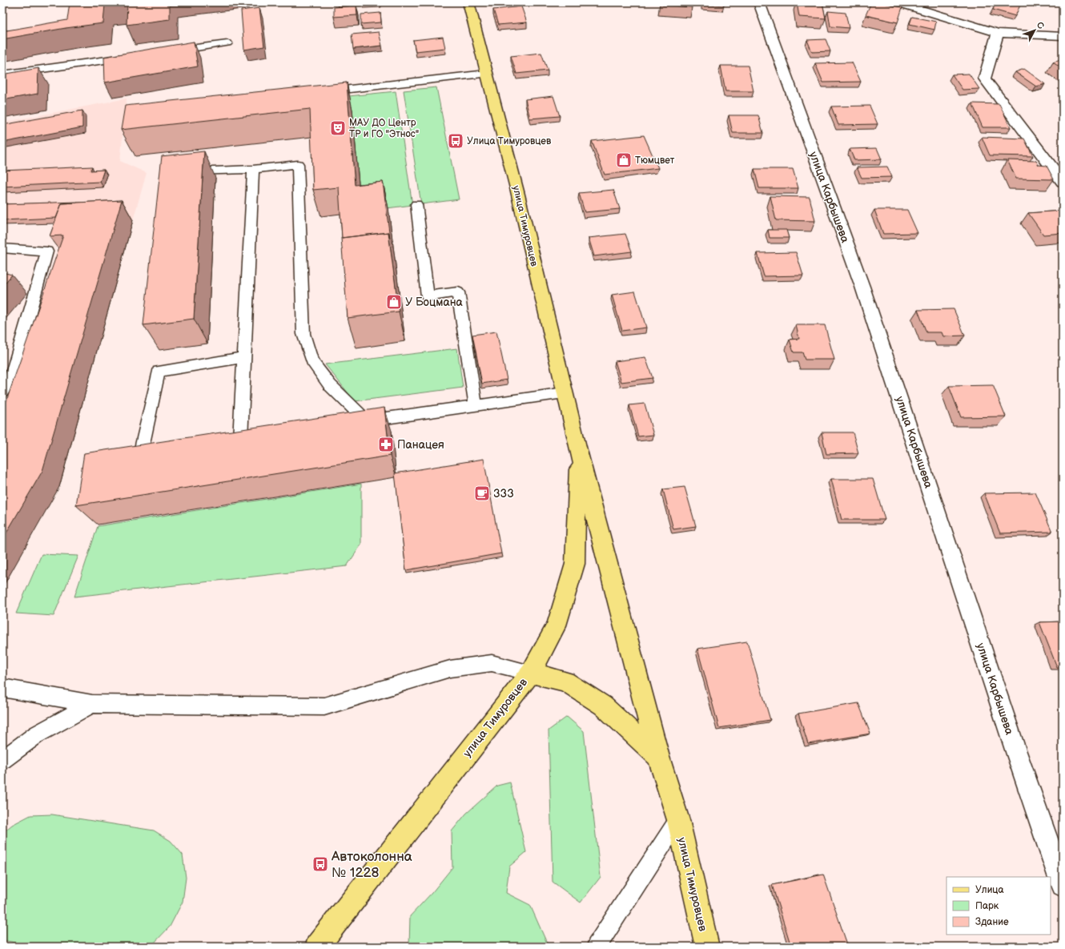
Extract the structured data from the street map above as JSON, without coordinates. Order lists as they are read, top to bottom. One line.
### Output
{"streets":{"main road":["улица Тимуровцев"],"street":["улица Карбышева"]},"places":{"theatre":["МАУ ДО Центр ТР и ГО \"Этнос\""],"bus stop":["Улица Тимуровцев","Автоколонна № 1228"],"shop":["Тюмцвет","У Боцмана"],"pharmacy":["Панацея"],"cafe":["333"]},"legend":["Улица","Парк","Здание"],"north":"top right"}
